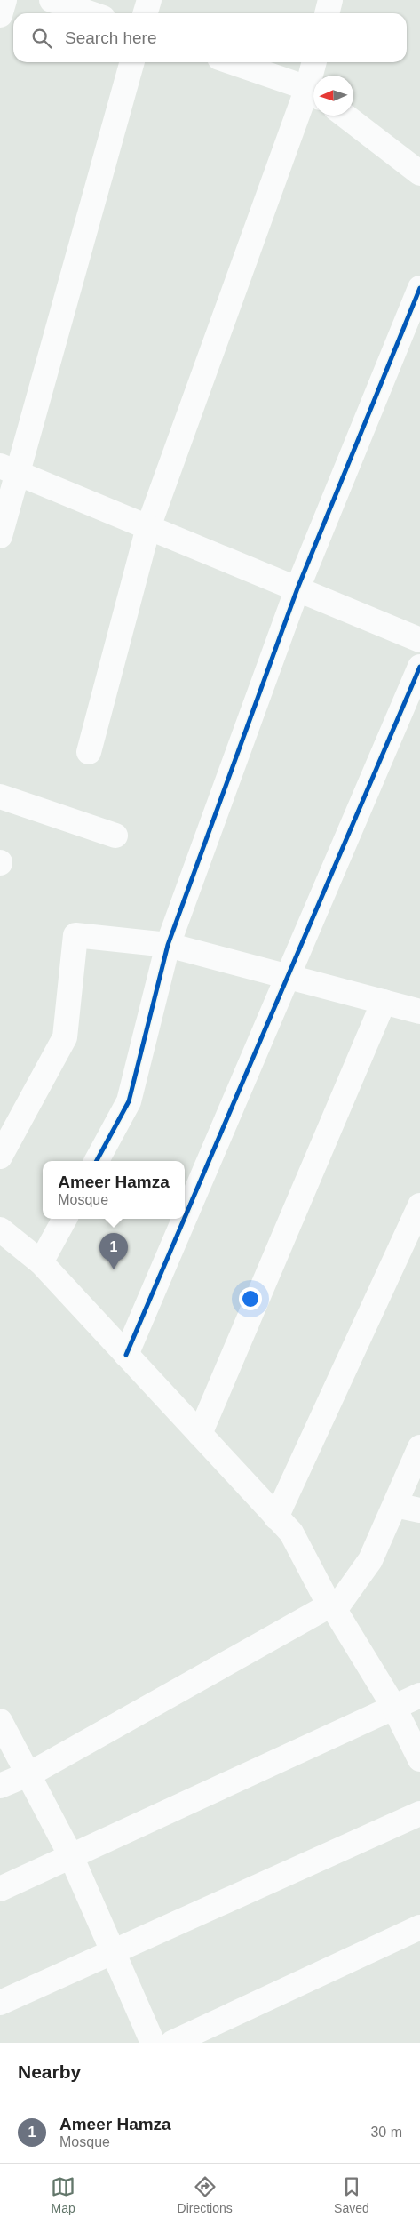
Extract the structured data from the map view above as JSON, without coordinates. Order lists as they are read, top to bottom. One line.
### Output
{"north":"left","page":{"search":"Search here","popup":["Ameer Hamza","Mosque"],"pins":"1","heading":"Nearby","list":[{"mark":"1","name":"Ameer Hamza","note":"Mosque","value":"30 m"}],"nav":["Map","Directions","Saved"]}}
